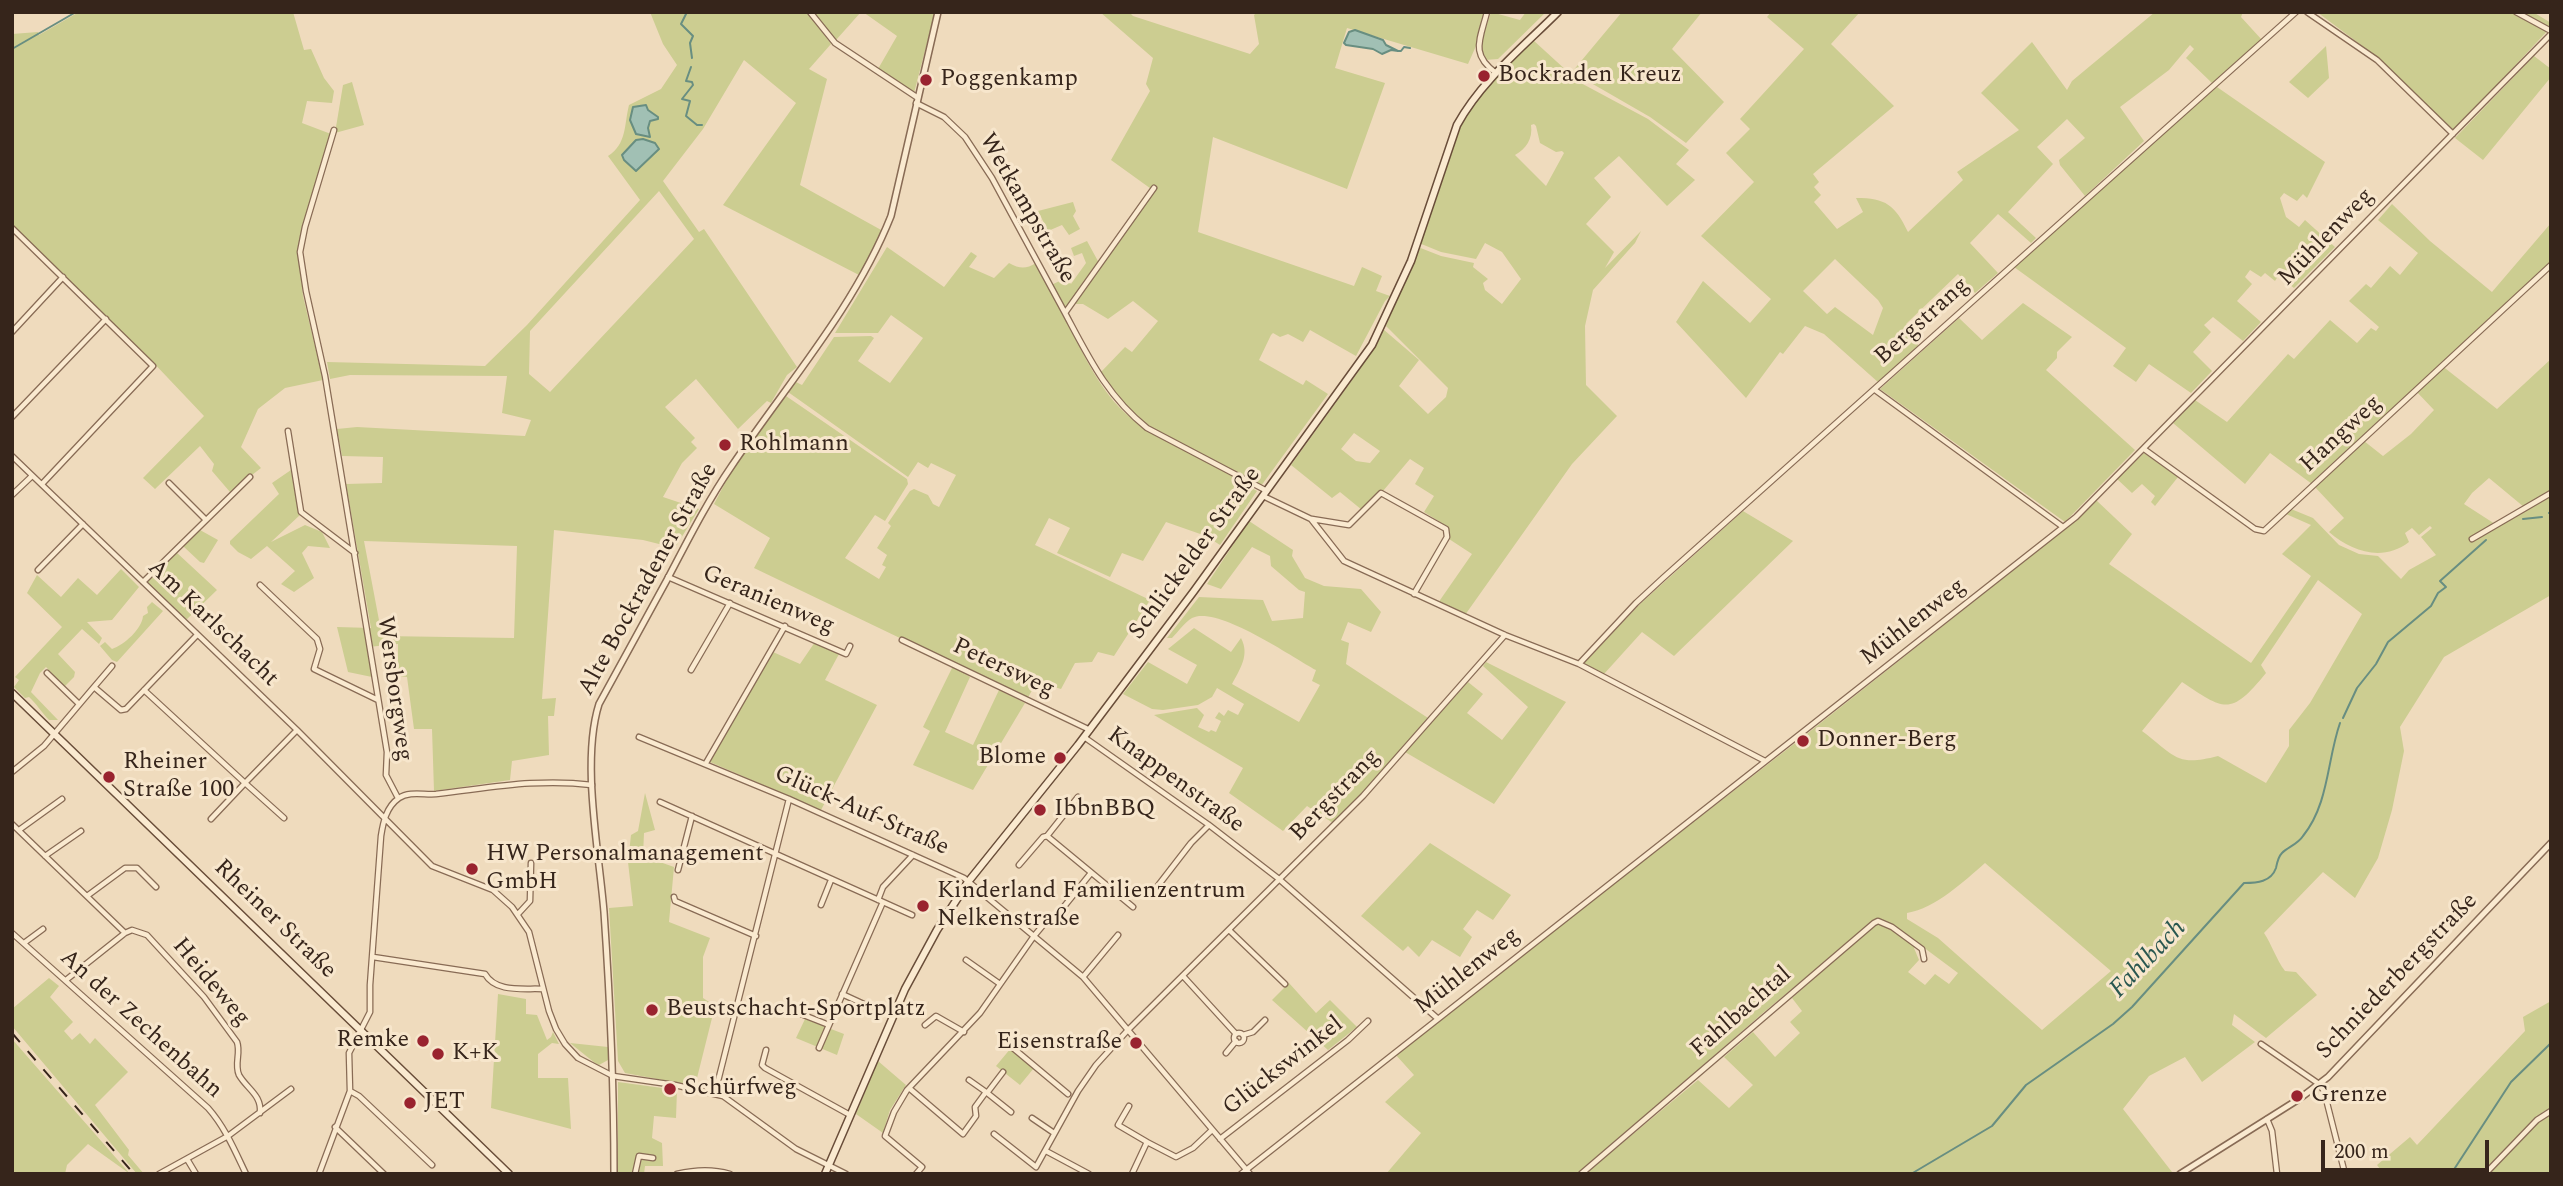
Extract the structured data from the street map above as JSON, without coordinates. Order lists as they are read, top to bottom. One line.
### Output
{"streets":{"main road":["Schlickelder Straße","Rheiner Straße"],"street":["Wetkampstraße","Mühlenweg","Bergstrang","Hangweg","Alte Bockradener Straße","Geranienweg","Am Karlschacht","Petersweg","Wersborgweg","Knappenstraße","Glück-Auf-Straße","Schniederbergstraße","Heideweg","Fahlbachtal","An der Zechenbahn","Glückswinkel"]},"crossings":[["Wetkampstraße","Schlickelder Straße"],["Wetkampstraße","Alte Bockradener Straße"],["Mühlenweg","Hangweg"],["Mühlenweg","Knappenstraße"],["Mühlenweg","Glück-Auf-Straße"],["Bergstrang","Knappenstraße"],["Bergstrang","Glück-Auf-Straße"],["Schlickelder Straße","Petersweg"],["Schlickelder Straße","Knappenstraße"],["Schlickelder Straße","Glück-Auf-Straße"],["Alte Bockradener Straße","Geranienweg"],["Am Karlschacht","Wersborgweg"],["Wersborgweg","Rheiner Straße"],["Glück-Auf-Straße","Glückswinkel"],["Heideweg","An der Zechenbahn"]],"water":["Fahlbach"],"places":["Bockraden Kreuz","Poggenkamp","Rohlmann","Donner-Berg","Blome","Rheiner Straße 100","IbbnBBQ","HW Personalmanagement GmbH","Kinderland Familienzentrum Nelkenstraße","Beustschacht-Sportplatz","Remke","Eisenstraße","K+K","Schürfweg","Grenze","JET"],"scale_bar":"200 m"}
